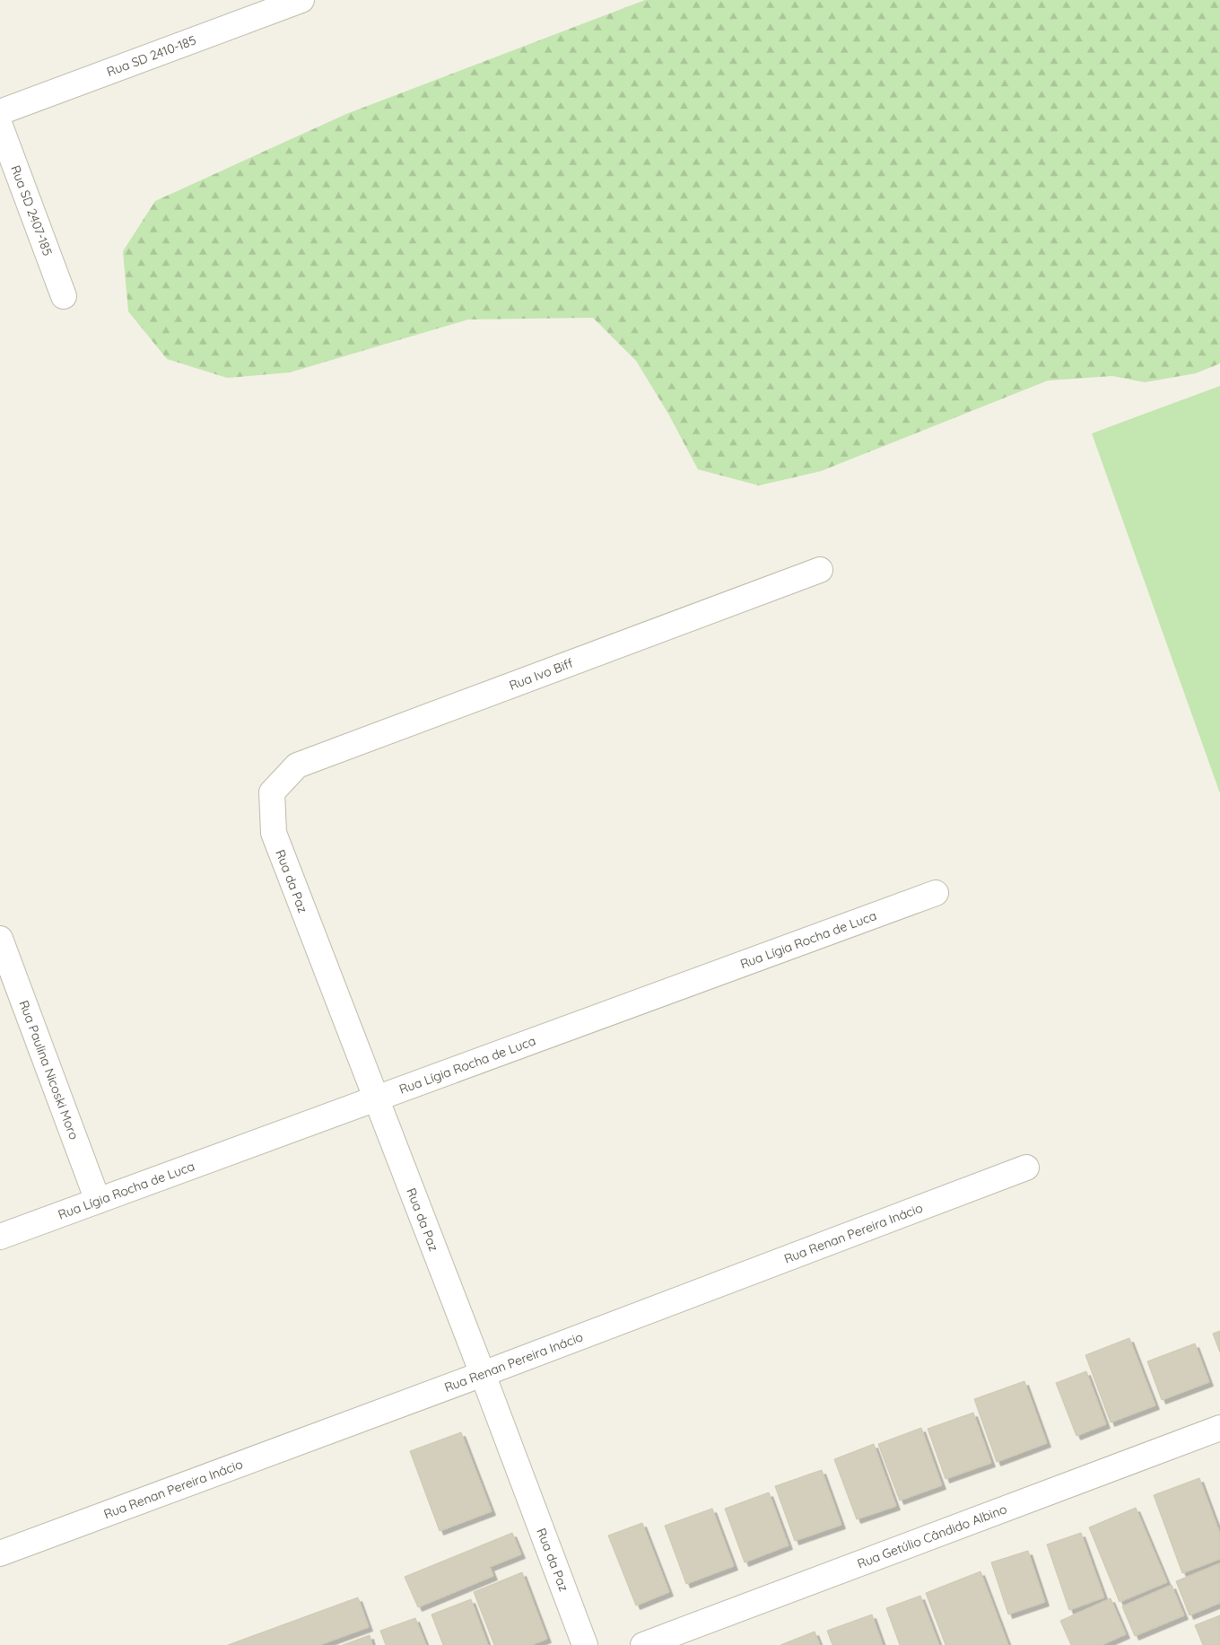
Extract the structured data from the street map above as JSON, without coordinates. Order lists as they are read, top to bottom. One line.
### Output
{"streets":{"street":["Rua SD 2410-185","Rua SD 2407-185","Rua Ivo Biff","Rua da Paz","Rua Lígia Rocha de Luca","Rua Paulina Nicoski Moro","Rua Renan Pereira Inácio","Rua Getúlio Cândido Albino"]},"crossings":[["Rua Ivo Biff","Rua da Paz"],["Rua da Paz","Rua Lígia Rocha de Luca"],["Rua da Paz","Rua Renan Pereira Inácio"],["Rua Lígia Rocha de Luca","Rua Paulina Nicoski Moro"]]}
